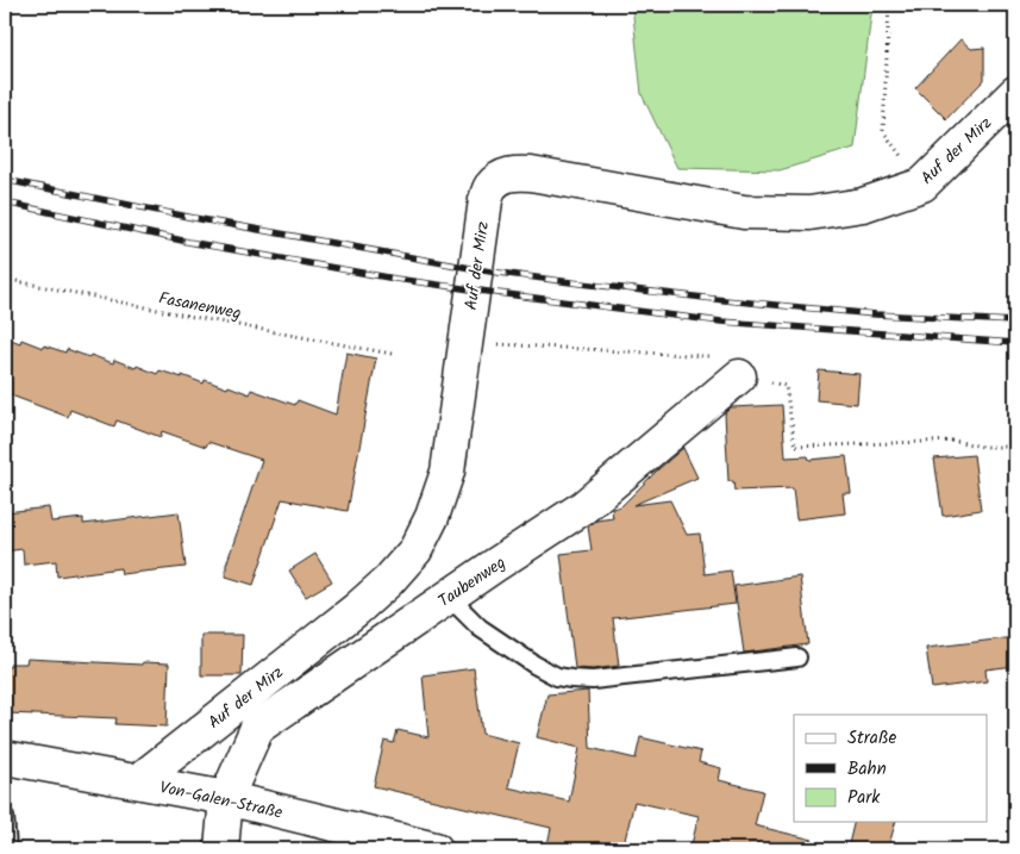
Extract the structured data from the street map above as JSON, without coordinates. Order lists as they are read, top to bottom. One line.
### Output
{"streets":{"street":["Auf der Mirz","Taubenweg","Von-Galen-Straße"],"path":["Fasanenweg"]},"crossings":[["Auf der Mirz","Von-Galen-Straße"],["Taubenweg","Von-Galen-Straße"]],"legend":["Straße","Bahn","Park"]}
